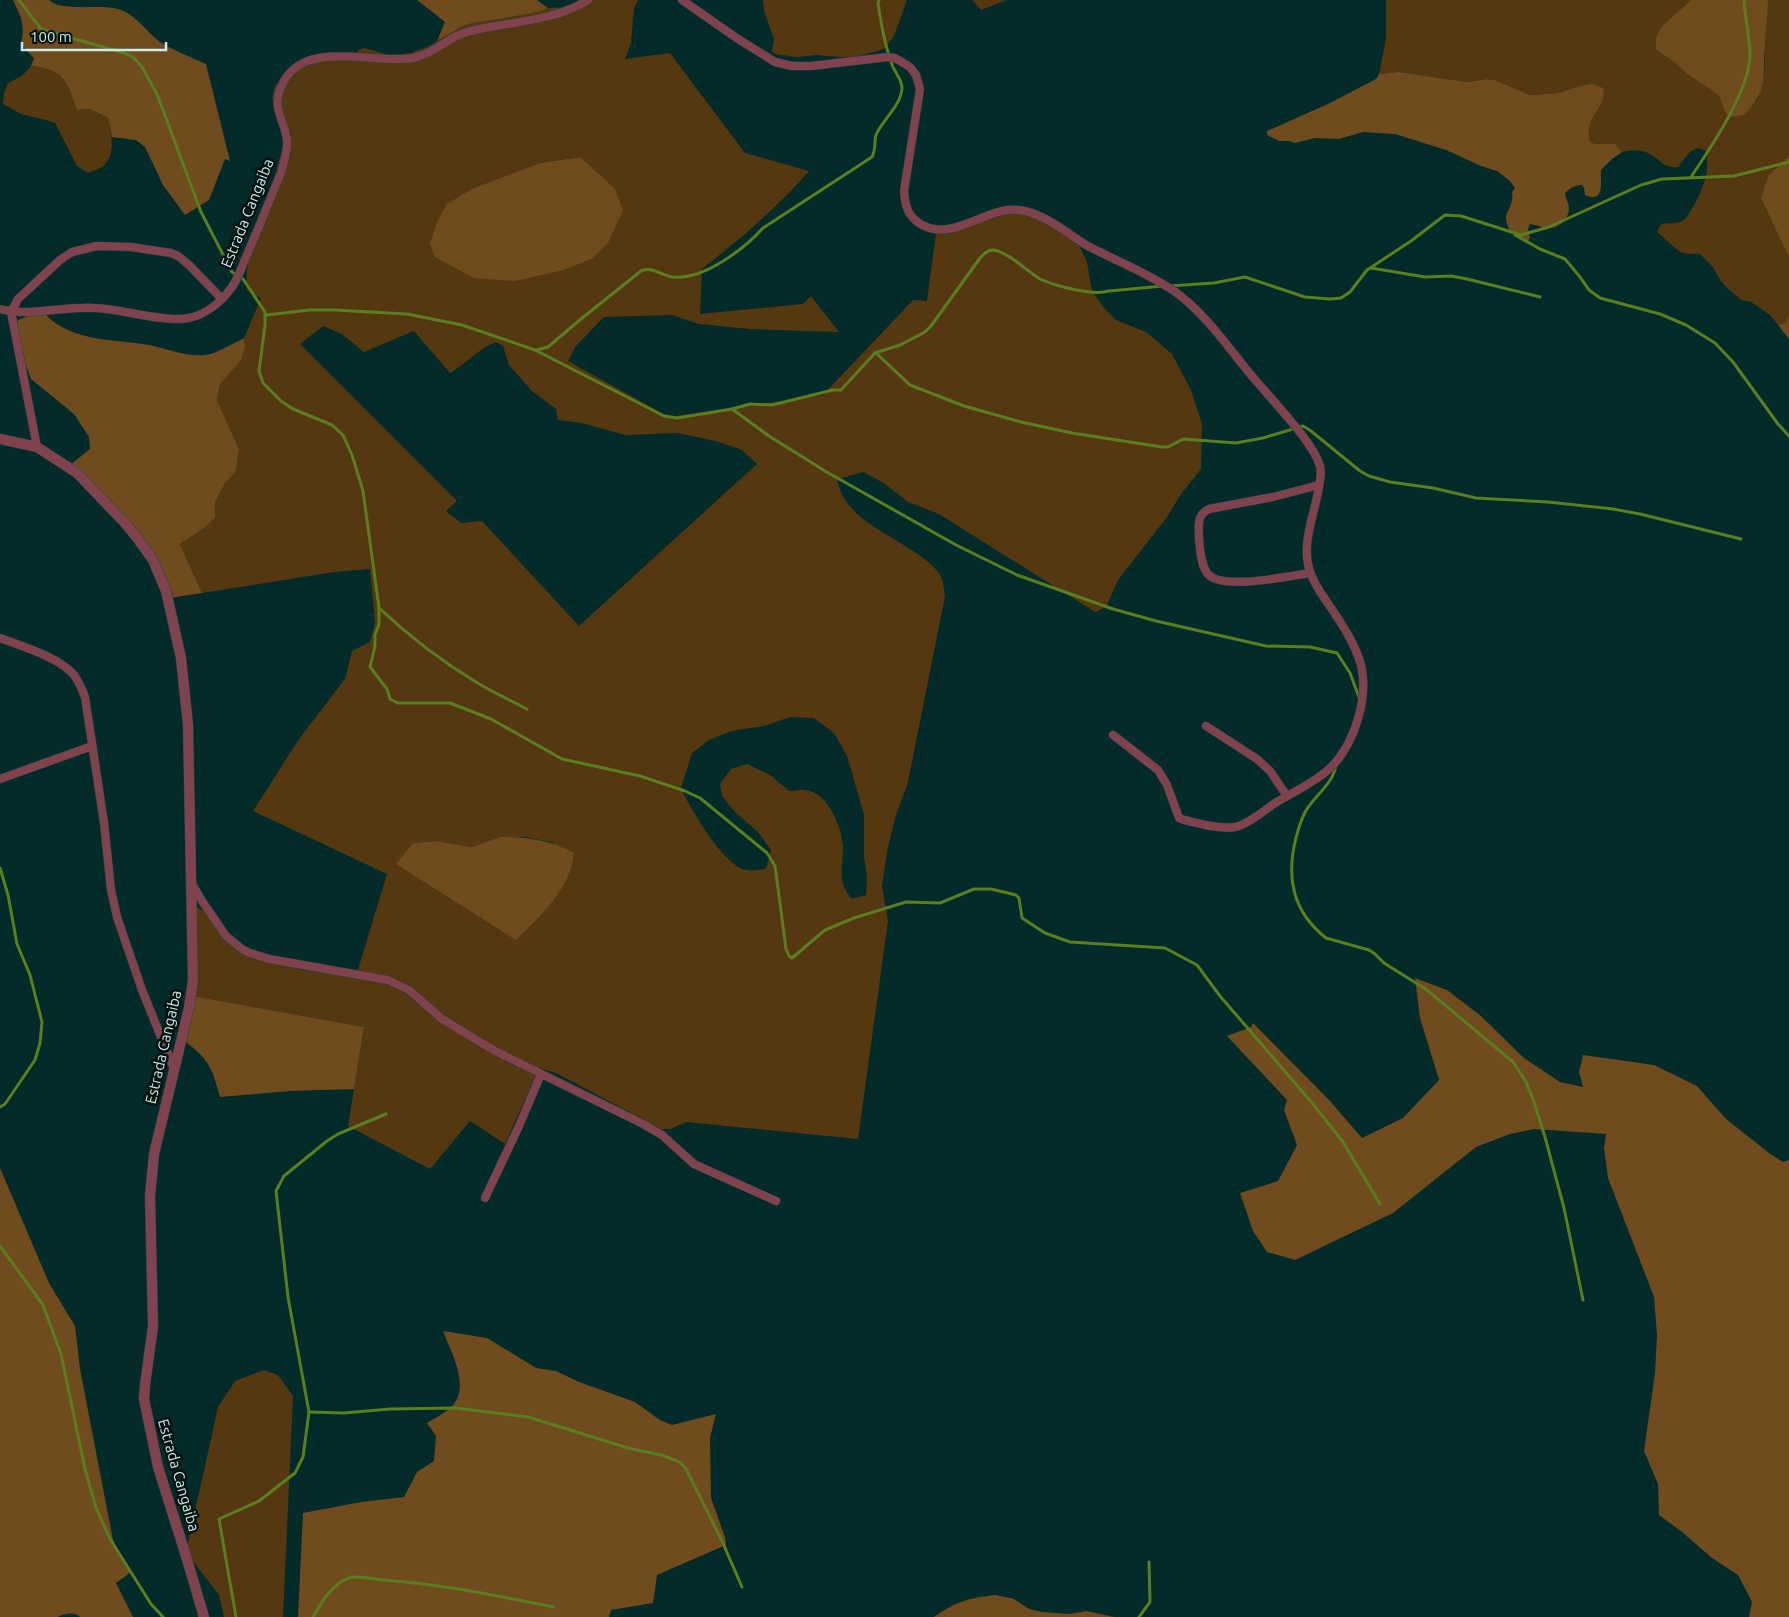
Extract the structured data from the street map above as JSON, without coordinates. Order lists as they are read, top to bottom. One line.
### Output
{"streets":{"street":["Estrada Cangaiba"]},"scale_bar":"100 m"}
